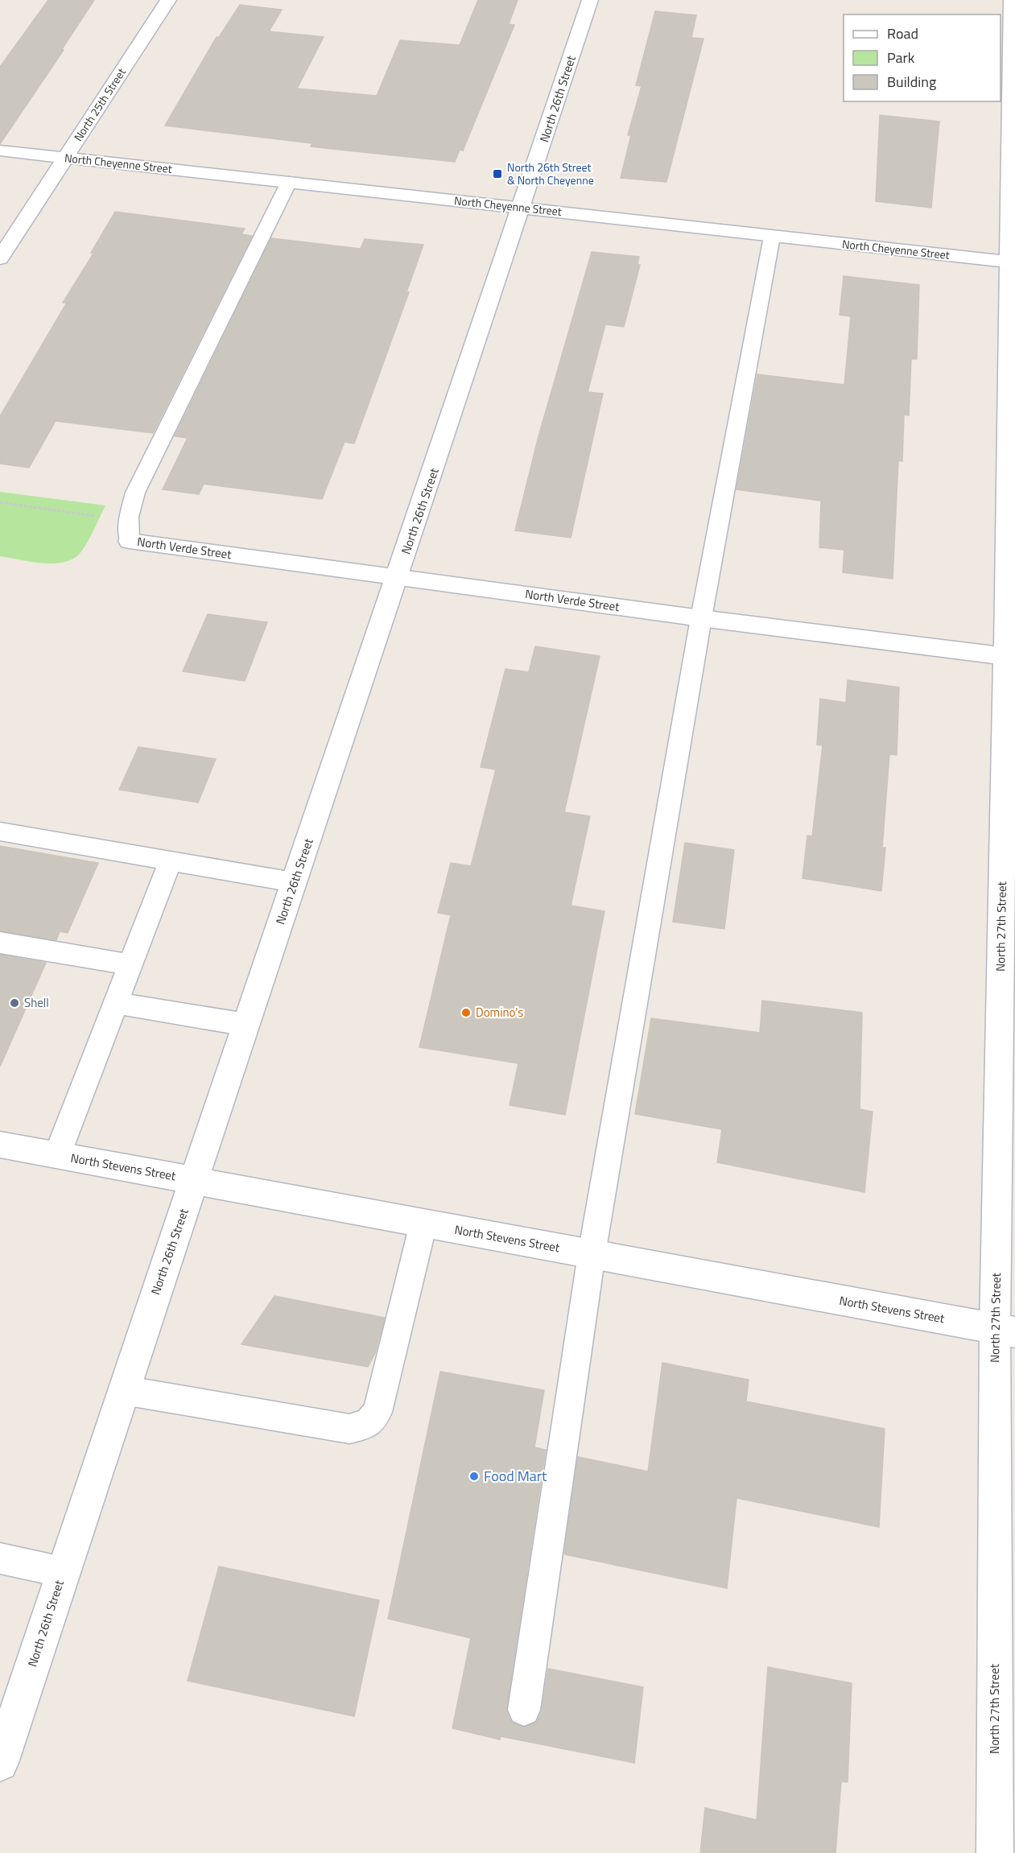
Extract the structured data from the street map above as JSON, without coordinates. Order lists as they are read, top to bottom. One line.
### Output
{"streets":{"street":["North 26th Street","North 25th Street","North Cheyenne Street","North Verde Street","North 27th Street","North Stevens Street"]},"crossings":[["North 26th Street","North Cheyenne Street"],["North 26th Street","North Verde Street"],["North 26th Street","North Stevens Street"],["North 25th Street","North Cheyenne Street"],["North Cheyenne Street","North 27th Street"],["North Verde Street","North 27th Street"],["North 27th Street","North Stevens Street"]],"places":{"transit":["North 26th Street & North Cheyenne"],"other":["Shell","Domino's","Food Mart"]},"legend":["Road","Park","Building"]}
